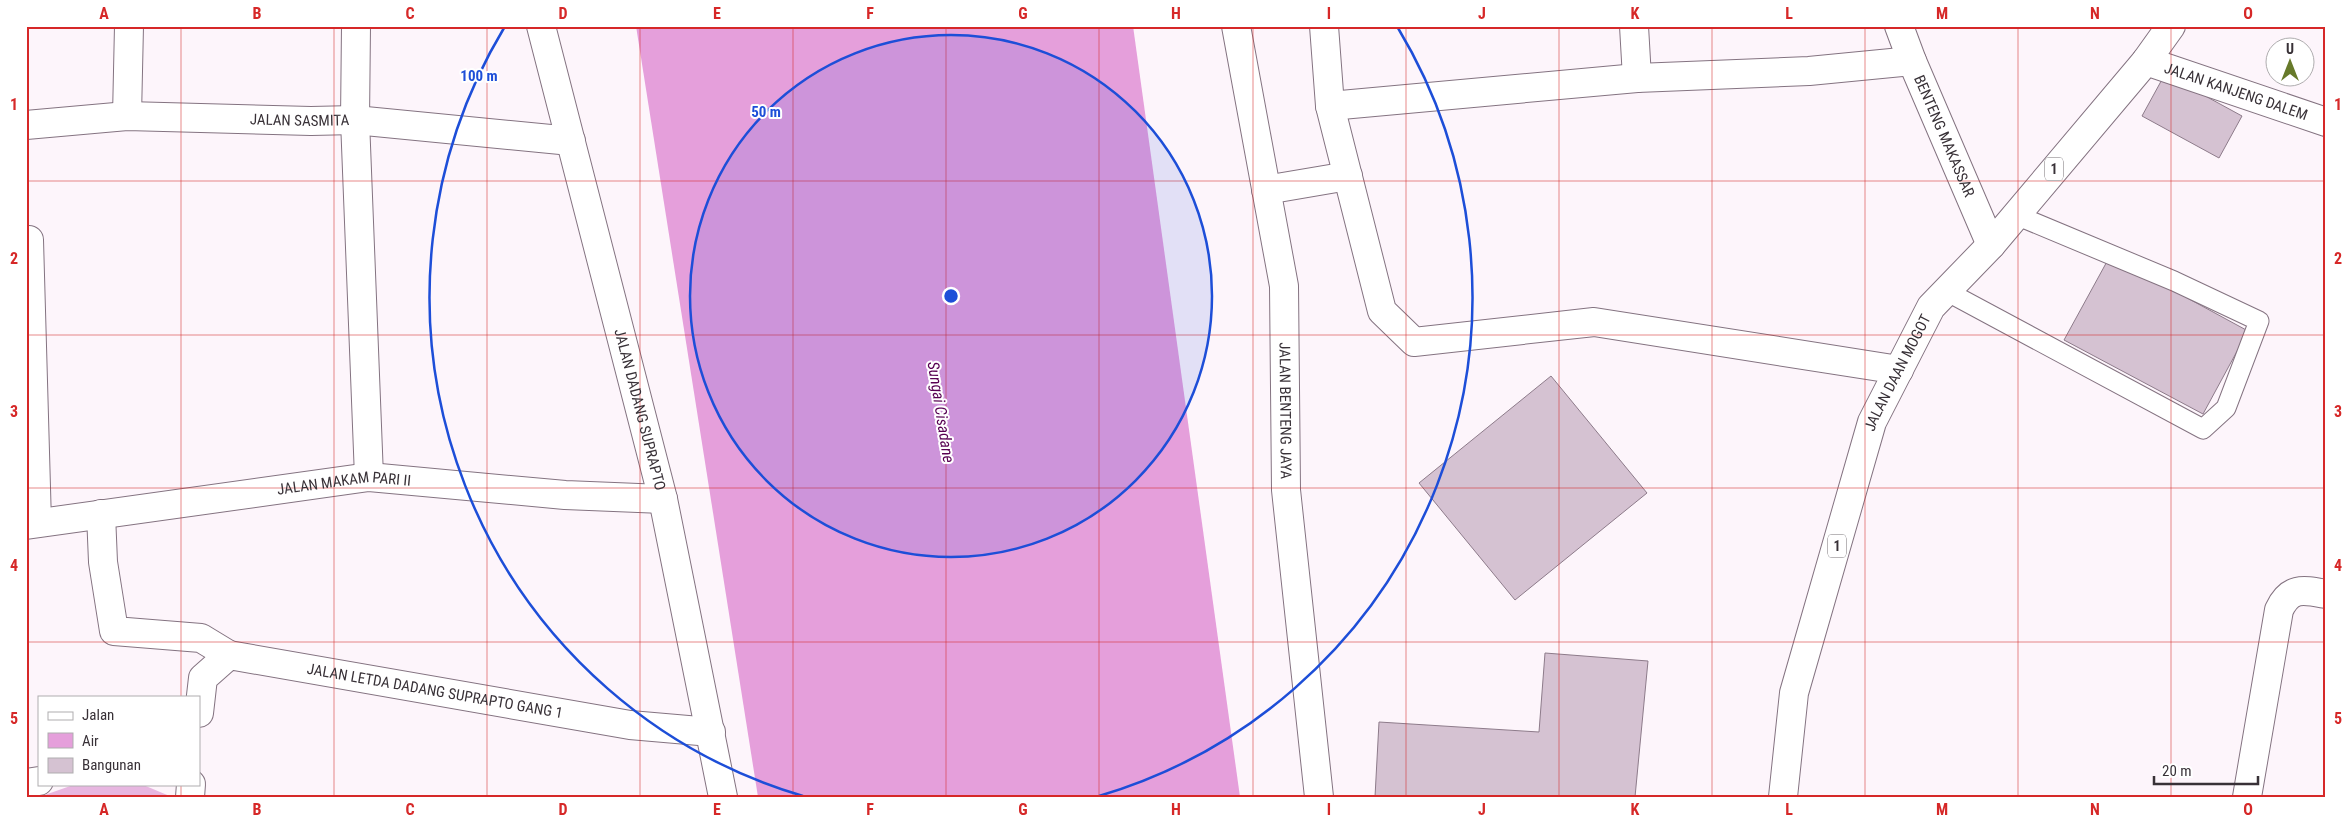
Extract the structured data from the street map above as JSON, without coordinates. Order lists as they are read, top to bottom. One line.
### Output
{"streets":{"main road":["JALAN KANJENG DALEM","JALAN SASMITA","BENTENG MAKASSAR","1","JALAN DAAN MOGOT","JALAN DADANG SUPRAPTO","JALAN BENTENG JAYA","JALAN MAKAM PARI II","JALAN LETDA DADANG SUPRAPTO GANG 1"]},"crossings":[["JALAN KANJENG DALEM","JALAN DAAN MOGOT"],["JALAN SASMITA","JALAN DADANG SUPRAPTO"],["BENTENG MAKASSAR","JALAN DAAN MOGOT"],["JALAN DADANG SUPRAPTO","JALAN MAKAM PARI II"],["JALAN DADANG SUPRAPTO","JALAN LETDA DADANG SUPRAPTO GANG 1"]],"water":["Sungai Cisadane"],"legend":["Jalan","Air","Bangunan"],"scale_bar":"20 m","north":"top","grid":{"columns":["A","B","C","D","E","F","G","H","I","J","K","L","M","N","O"],"rows":["1","2","3","4","5"]},"rings":["100 m","50 m"]}
